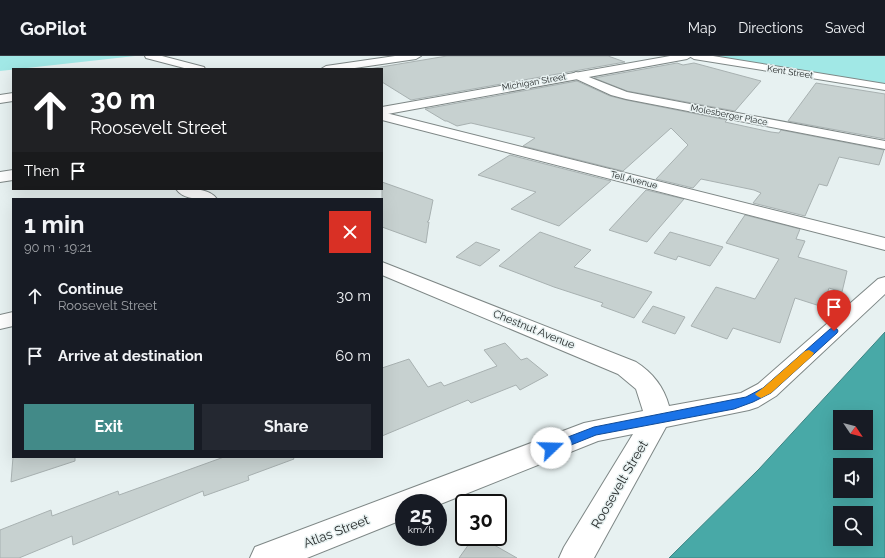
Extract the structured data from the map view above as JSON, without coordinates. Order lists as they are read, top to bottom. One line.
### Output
{"streets":{"street":["Kent Street","Michigan Street","Molesberger Place","Tell Avenue","Chestnut Avenue","Roosevelt Street","Atlas Street"]},"crossings":[["Michigan Street","Molesberger Place"],["Chestnut Avenue","Roosevelt Street"]],"north":"bottom right","page":{"header":"GoPilot","nav":["Map","Directions","Saved"],"turn":["30 m","Roosevelt Street"],"then":"Then","heading":["1 min","90 m · 19:21"],"list":[{"name":"Continue","note":"Roosevelt Street","value":"30 m"},{"name":"Arrive at destination","value":"60 m"}],"buttons":["Exit","Share"],"speed":"25 km/h","limit":"30"}}
